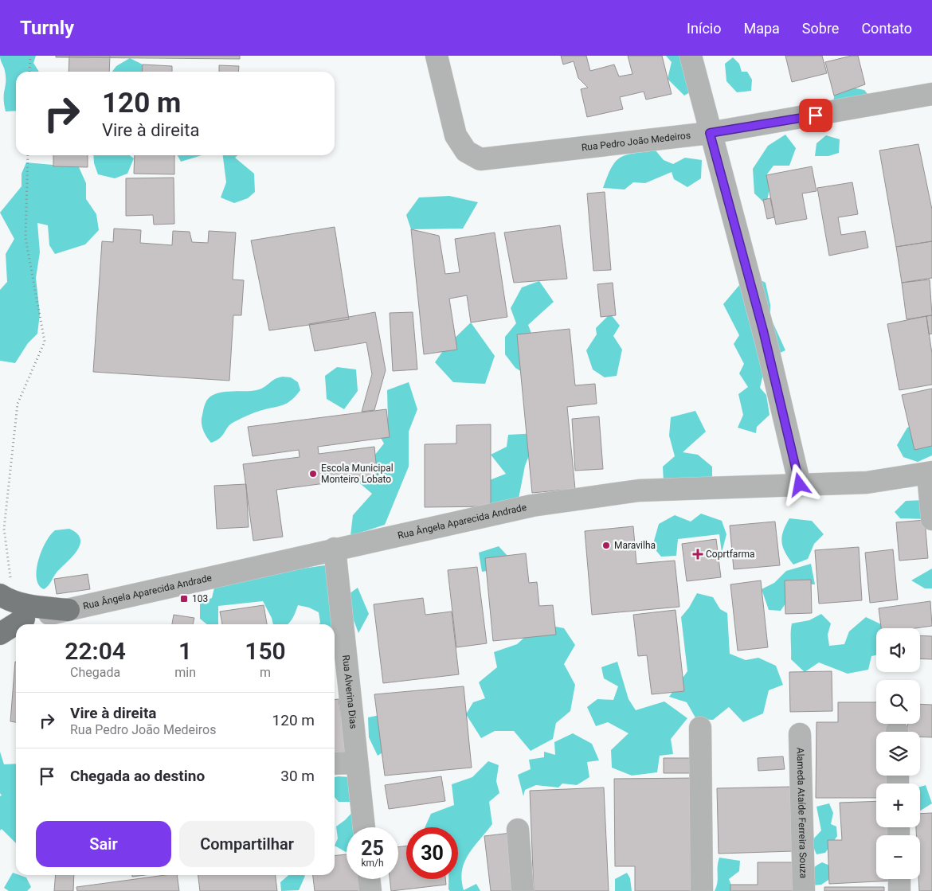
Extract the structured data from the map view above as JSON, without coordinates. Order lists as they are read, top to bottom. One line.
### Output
{"streets":{"street":["Rua Pedro João Medeiros","Rua Ângela Aparecida Andrade","Rua Alverina Dias","Alameda Ataíde Ferreira Souza"]},"crossings":[["Rua Ângela Aparecida Andrade","Rua Alverina Dias"]],"places":{"other":["Escola Municipal Monteiro Lobato","Maravilha"],"health":["Coprtfarma"],"transit":["103"]},"page":{"header":"Turnly","nav":["Início","Mapa","Sobre","Contato"],"turn":["120 m","Vire à direita"],"eta":["22:04","Chegada","1","min","150","m"],"map_buttons":["+","−"],"list":[{"name":"Vire à direita","note":"Rua Pedro João Medeiros","value":"120 m"},{"name":"Chegada ao destino","value":"30 m"}],"buttons":["Sair","Compartilhar"],"speed":"25 km/h","limit":"30"}}
